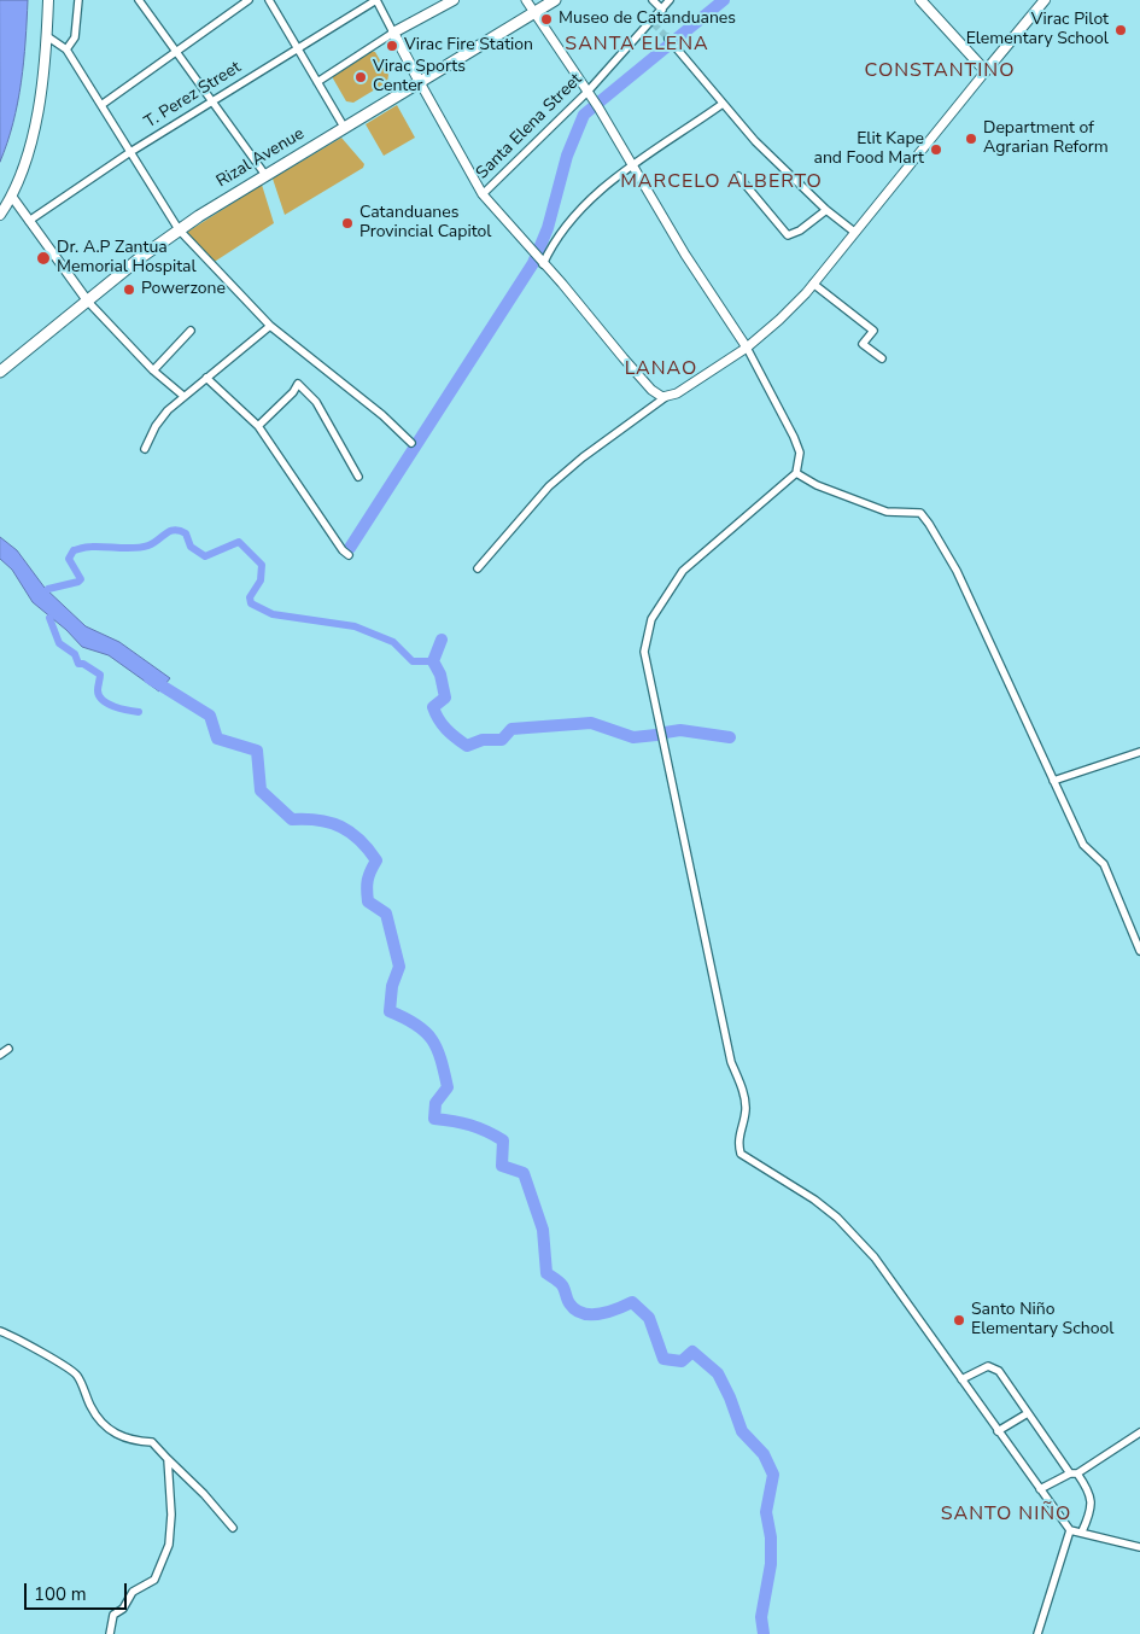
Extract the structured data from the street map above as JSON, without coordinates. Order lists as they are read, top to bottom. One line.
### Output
{"streets":{"main road":["Rizal Avenue"],"street":["T. Perez Street","Santa Elena Street"]},"districts":["SANTA ELENA","CONSTANTINO","MARCELO ALBERTO","LANAO","SANTO NIÑO"],"places":["Museo de Catanduanes","Virac Pilot Elementary School","Virac Fire Station","Virac Sports Center","Department of Agrarian Reform","Elit Kape and Food Mart","Catanduanes Provincial Capitol","Dr. A.P Zantua Memorial Hospital","Powerzone","Santo Niño Elementary School"],"scale_bar":"100 m"}
